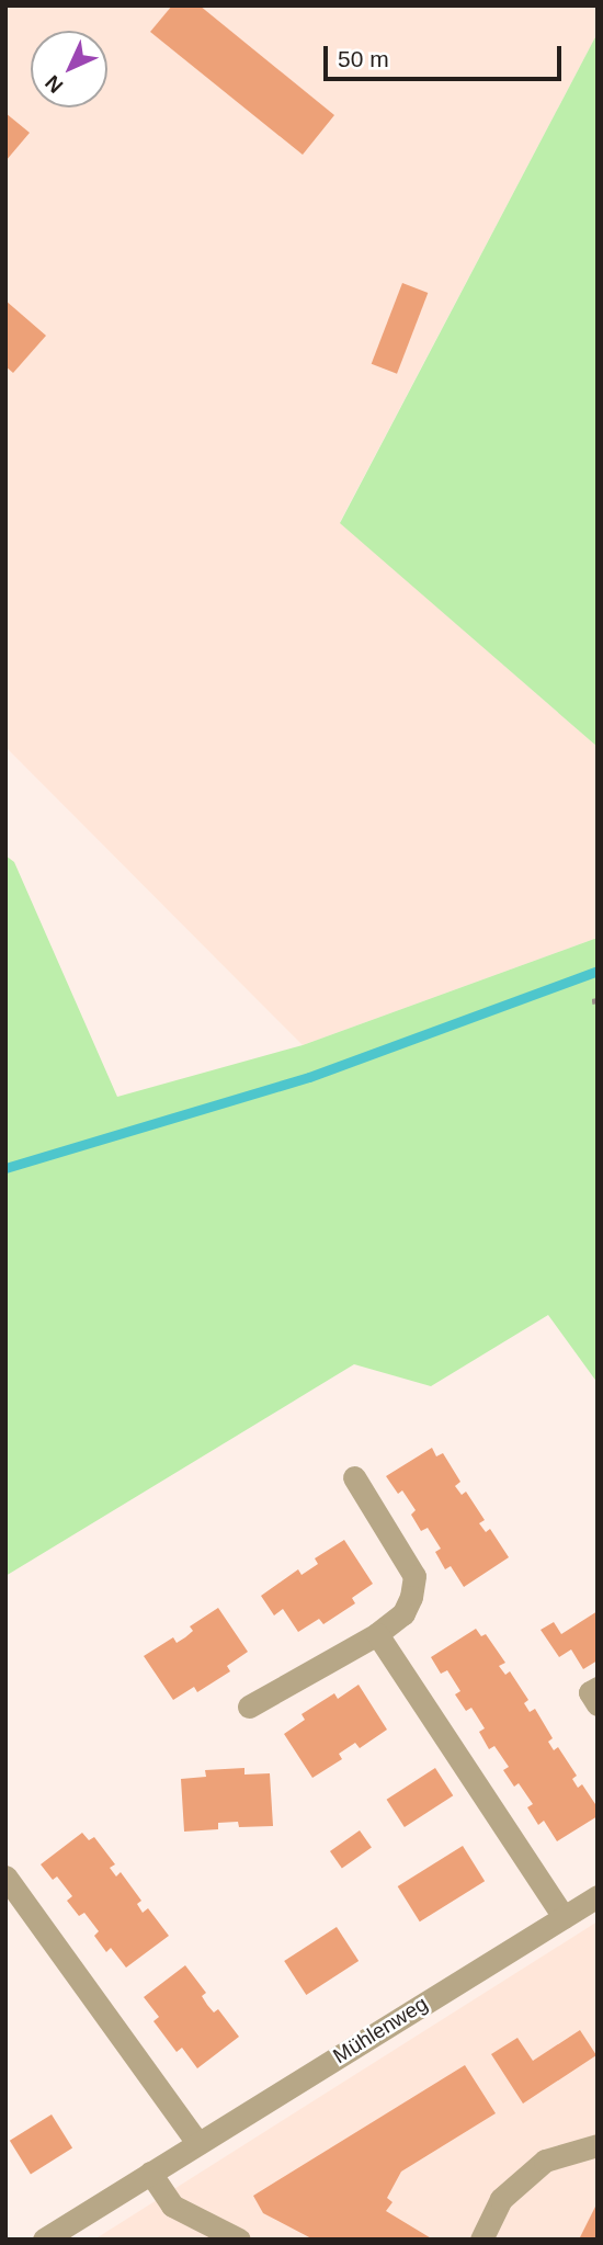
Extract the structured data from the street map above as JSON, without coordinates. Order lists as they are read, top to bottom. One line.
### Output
{"streets":{"street":["Mühlenweg"]},"scale_bar":"50 m","north":"bottom left"}
